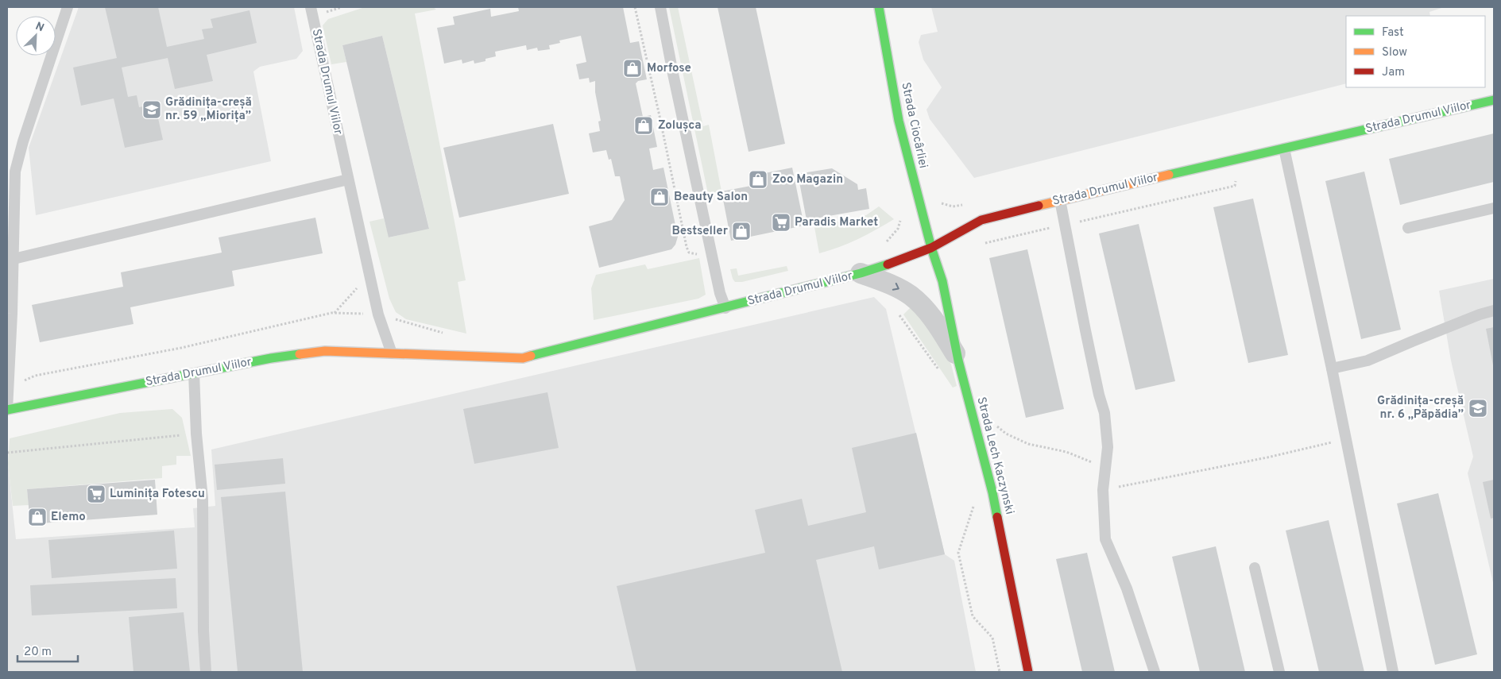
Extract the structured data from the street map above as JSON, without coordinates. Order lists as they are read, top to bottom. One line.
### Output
{"streets":{"street":["Strada Drumul Viilor","Strada Ciocârliei","Strada Lech Kaczynski"]},"crossings":[["Strada Drumul Viilor","Strada Ciocârliei"],["Strada Drumul Viilor","Strada Lech Kaczynski"],["Strada Ciocârliei","Strada Lech Kaczynski"]],"places":{"shop":["Morfose","Zolușca","Zoo Magazin","Beauty Salon","Bestseller","Elemo"],"school or university":["Grădinița-creșă nr. 59 „Miorița”","Grădinița-creșă nr. 6 „Păpădia”"],"supermarket":["Paradis Market","Luminița Fotescu"]},"legend":["Fast","Slow","Jam"],"scale_bar":"20 m","north":"top right"}
